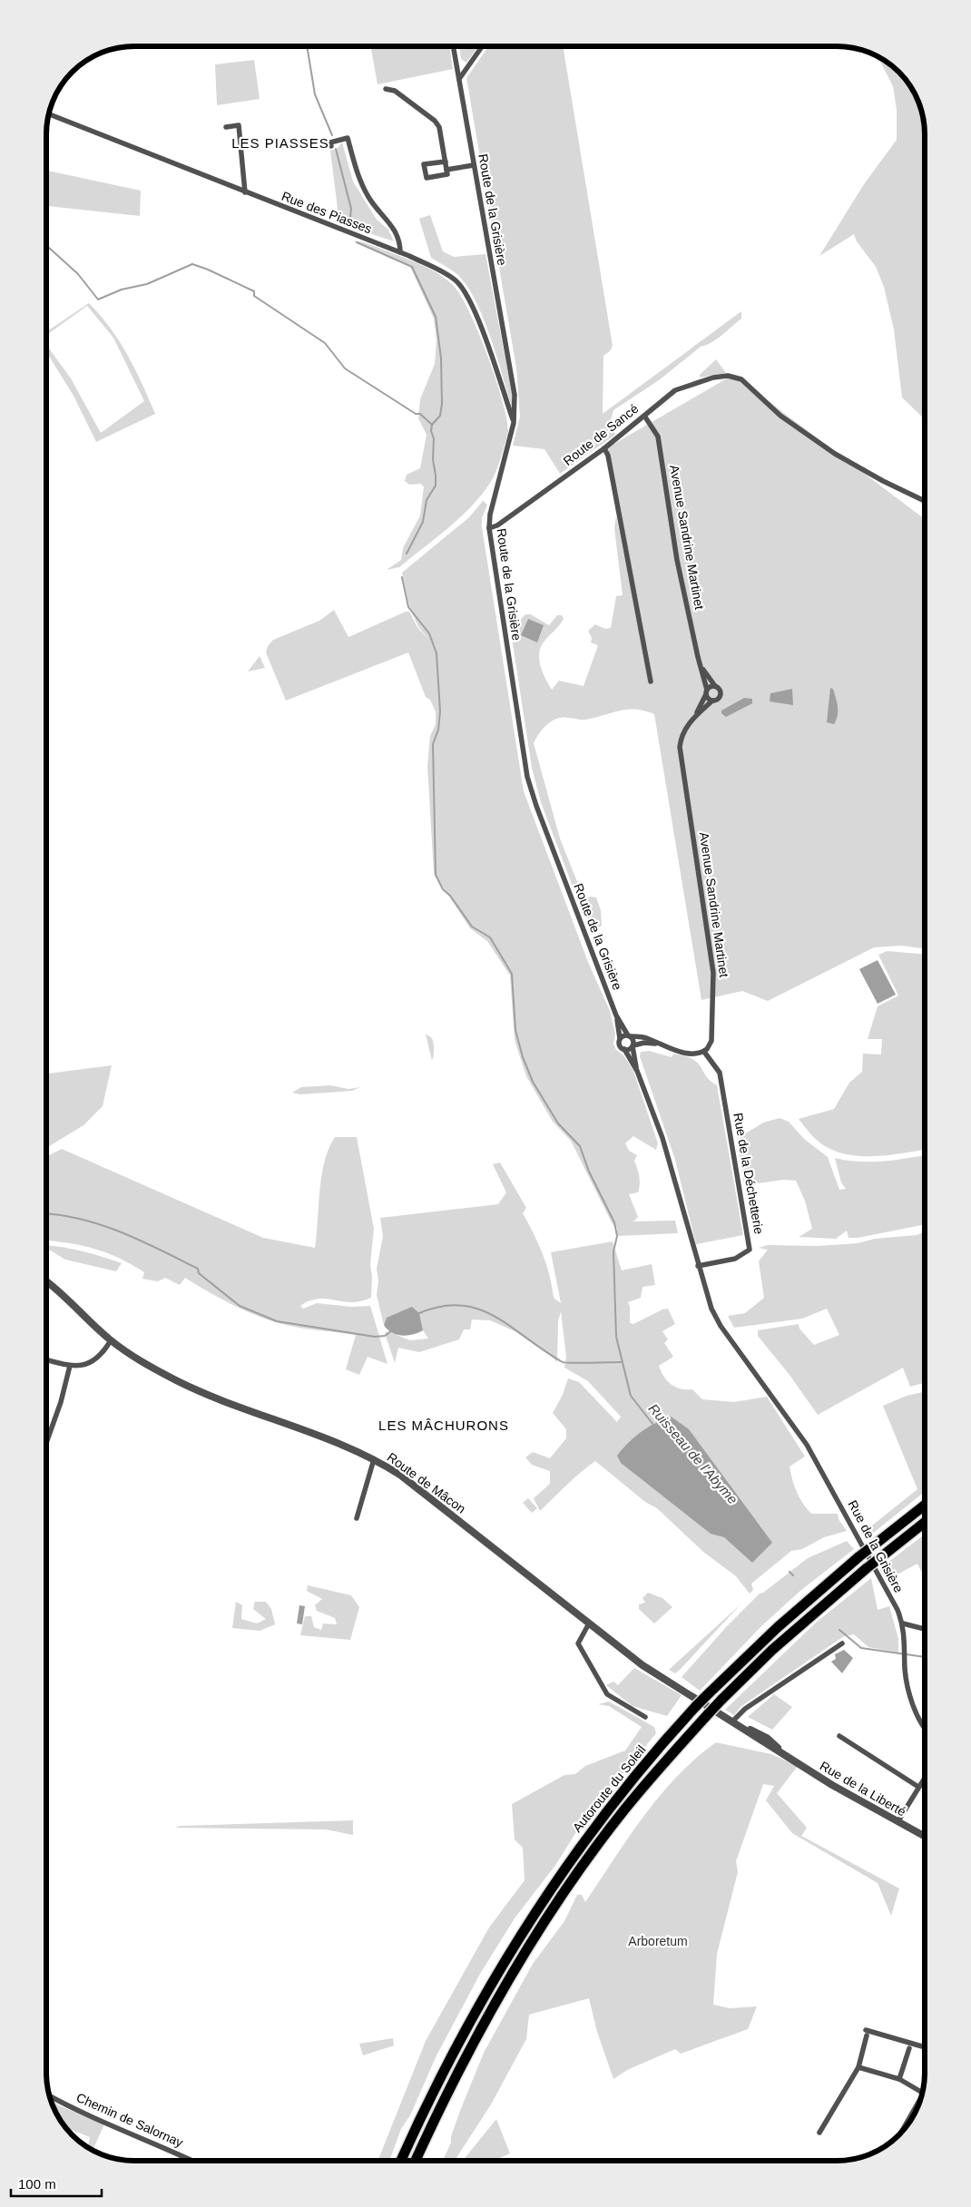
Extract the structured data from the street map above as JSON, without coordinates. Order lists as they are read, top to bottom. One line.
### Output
{"streets":{"highway":["Autoroute du Soleil"],"street":["Route de la Grisière","Rue des Piasses","Route de Sancé","Avenue Sandrine Martinet","Rue de la Déchetterie","Route de Mâcon","Rue de la Grisière","Rue de la Liberté","Chemin de Salornay"]},"crossings":[["Route de la Grisière","Rue des Piasses"],["Route de la Grisière","Route de Sancé"],["Route de la Grisière","Rue de la Déchetterie"],["Route de la Grisière","Rue de la Grisière"],["Route de Sancé","Avenue Sandrine Martinet"],["Avenue Sandrine Martinet","Rue de la Déchetterie"],["Route de Mâcon","Autoroute du Soleil"],["Route de Mâcon","Rue de la Liberté"],["Autoroute du Soleil","Rue de la Liberté"]],"districts":["LES PIASSES","LES MÂCHURONS"],"water":["Ruisseau de l'Abyme"],"parks":["Arboretum"],"scale_bar":"100 m"}
